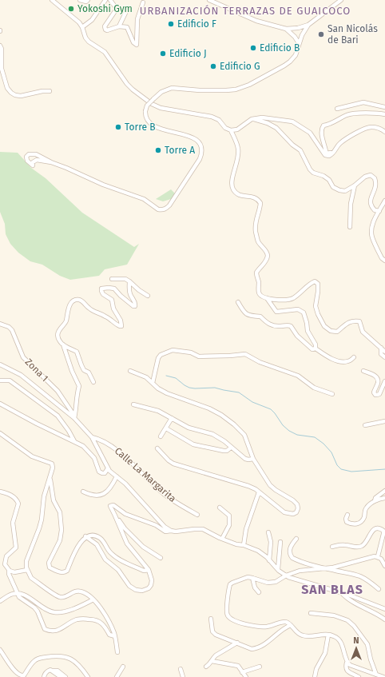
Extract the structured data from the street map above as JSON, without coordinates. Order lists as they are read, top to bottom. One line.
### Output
{"streets":{"street":["Zona 1","Calle La Margarita"]},"districts":["URBANIZACIÓN TERRAZAS DE GUAICOCO","SAN BLAS"],"places":["Yokoshi Gym","Edificio F","San Nicolás de Bari","Edificio B","Edificio J","Edificio G","Torre B","Torre A"],"north":"top"}
